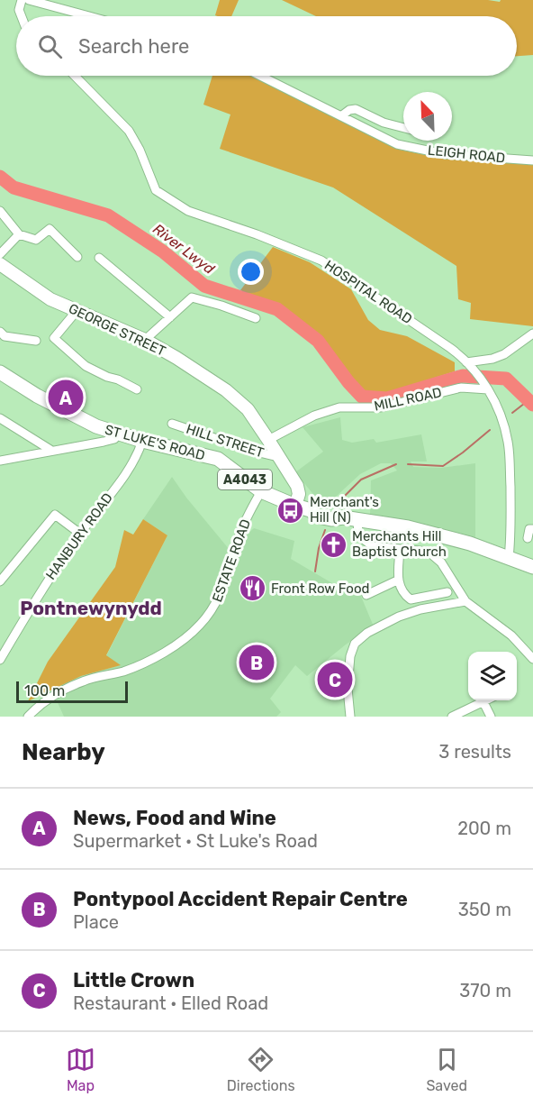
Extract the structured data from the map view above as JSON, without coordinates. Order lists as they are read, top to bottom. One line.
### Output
{"streets":{"main road":["GEORGE STREET","ST LUKE'S ROAD","A4043"],"street":["LEIGH ROAD","HOSPITAL ROAD","MILL ROAD","HILL STREET","HANBURY ROAD","ESTATE ROAD"]},"crossings":[["HOSPITAL ROAD","MILL ROAD"],["HOSPITAL ROAD","ST LUKE'S ROAD"],["GEORGE STREET","MILL ROAD"],["GEORGE STREET","HILL STREET"],["GEORGE STREET","ST LUKE'S ROAD"],["ST LUKE'S ROAD","HANBURY ROAD"],["ST LUKE'S ROAD","ESTATE ROAD"]],"districts":["Pontnewynydd"],"water":["River Lwyd"],"places":{"bus stop":["Merchant's Hill (N)"],"church":["Merchants Hill Baptist Church"],"restaurant":["Front Row Food"]},"scale_bar":"100 m","north":"top left","page":{"search":"Search here","pins":["A","B","C"],"scale":"100 m","heading":["Nearby","3 results"],"list":[{"mark":"A","name":"News, Food and Wine","note":"Supermarket · St Luke's Road","value":"200 m"},{"mark":"B","name":"Pontypool Accident Repair Centre","note":"Place","value":"350 m"},{"mark":"C","name":"Little Crown","note":"Restaurant · Elled Road","value":"370 m"}],"nav":["Map","Directions","Saved"]}}
